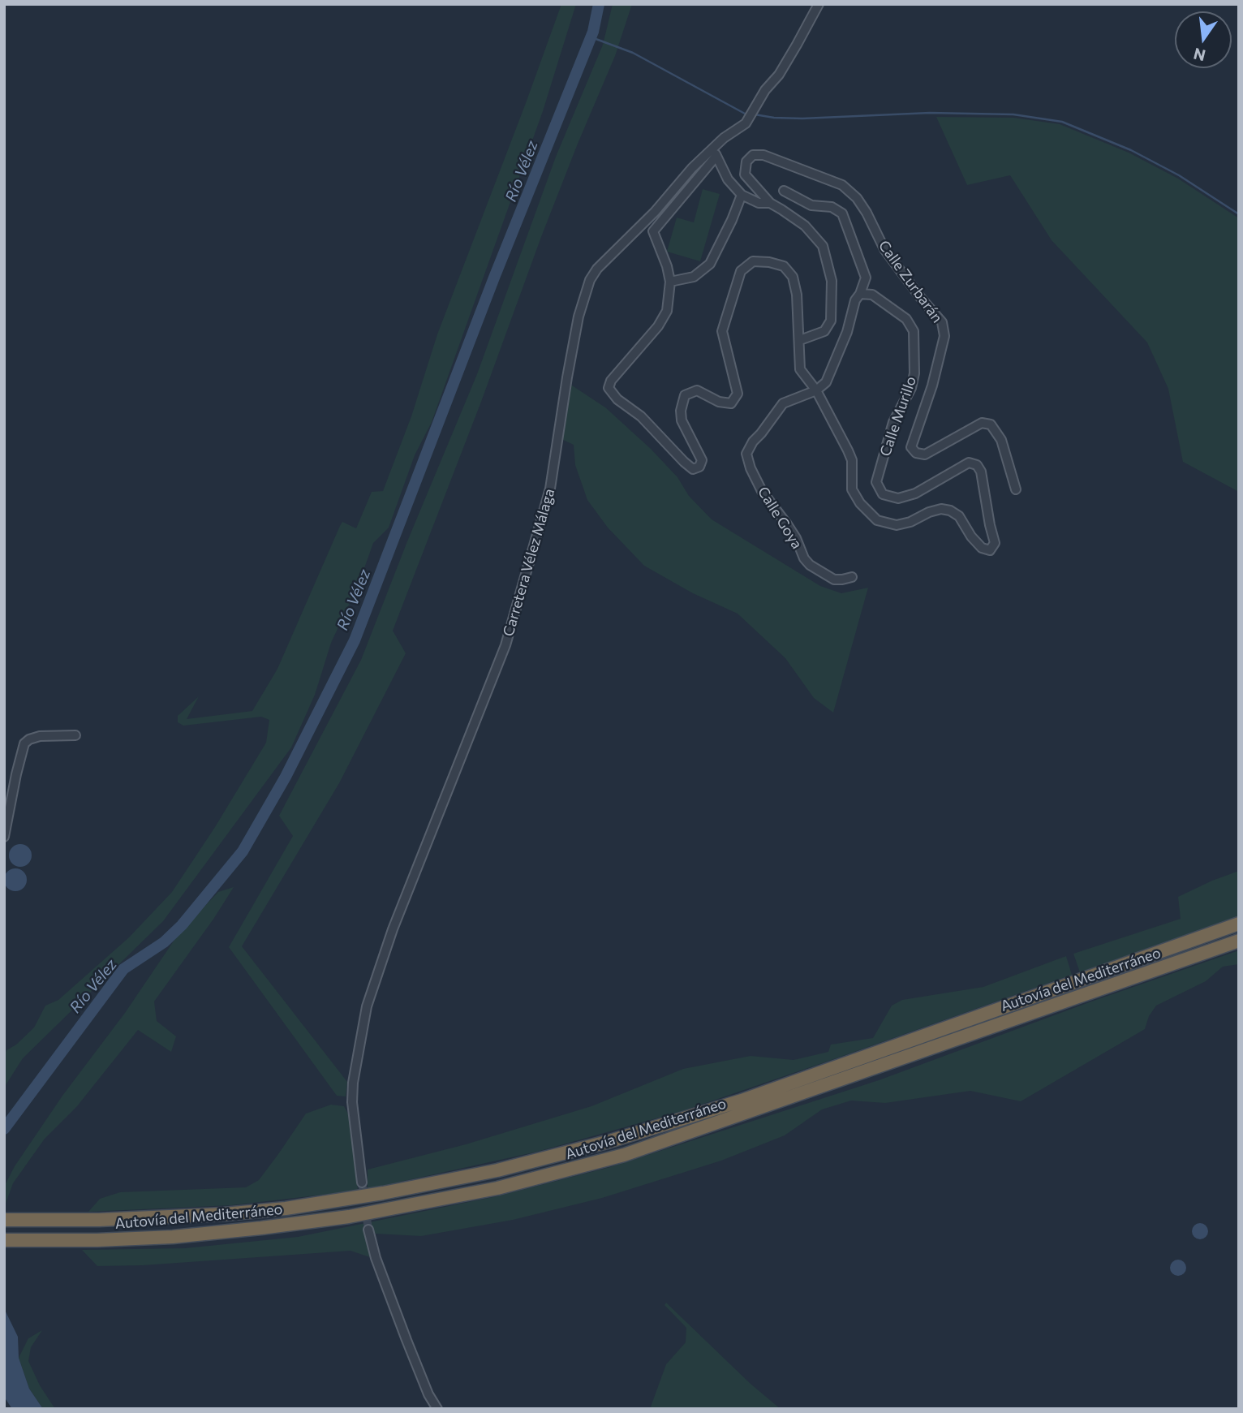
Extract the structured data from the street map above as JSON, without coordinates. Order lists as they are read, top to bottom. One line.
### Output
{"streets":{"highway":["Autovía del Mediterráneo"],"street":["Calle Zurbarán","Calle Murillo","Calle Goya","Carretera Vélez Málaga"]},"crossings":[["Calle Murillo","Calle Goya"]],"water":["Río Vélez"],"north":"bottom"}
